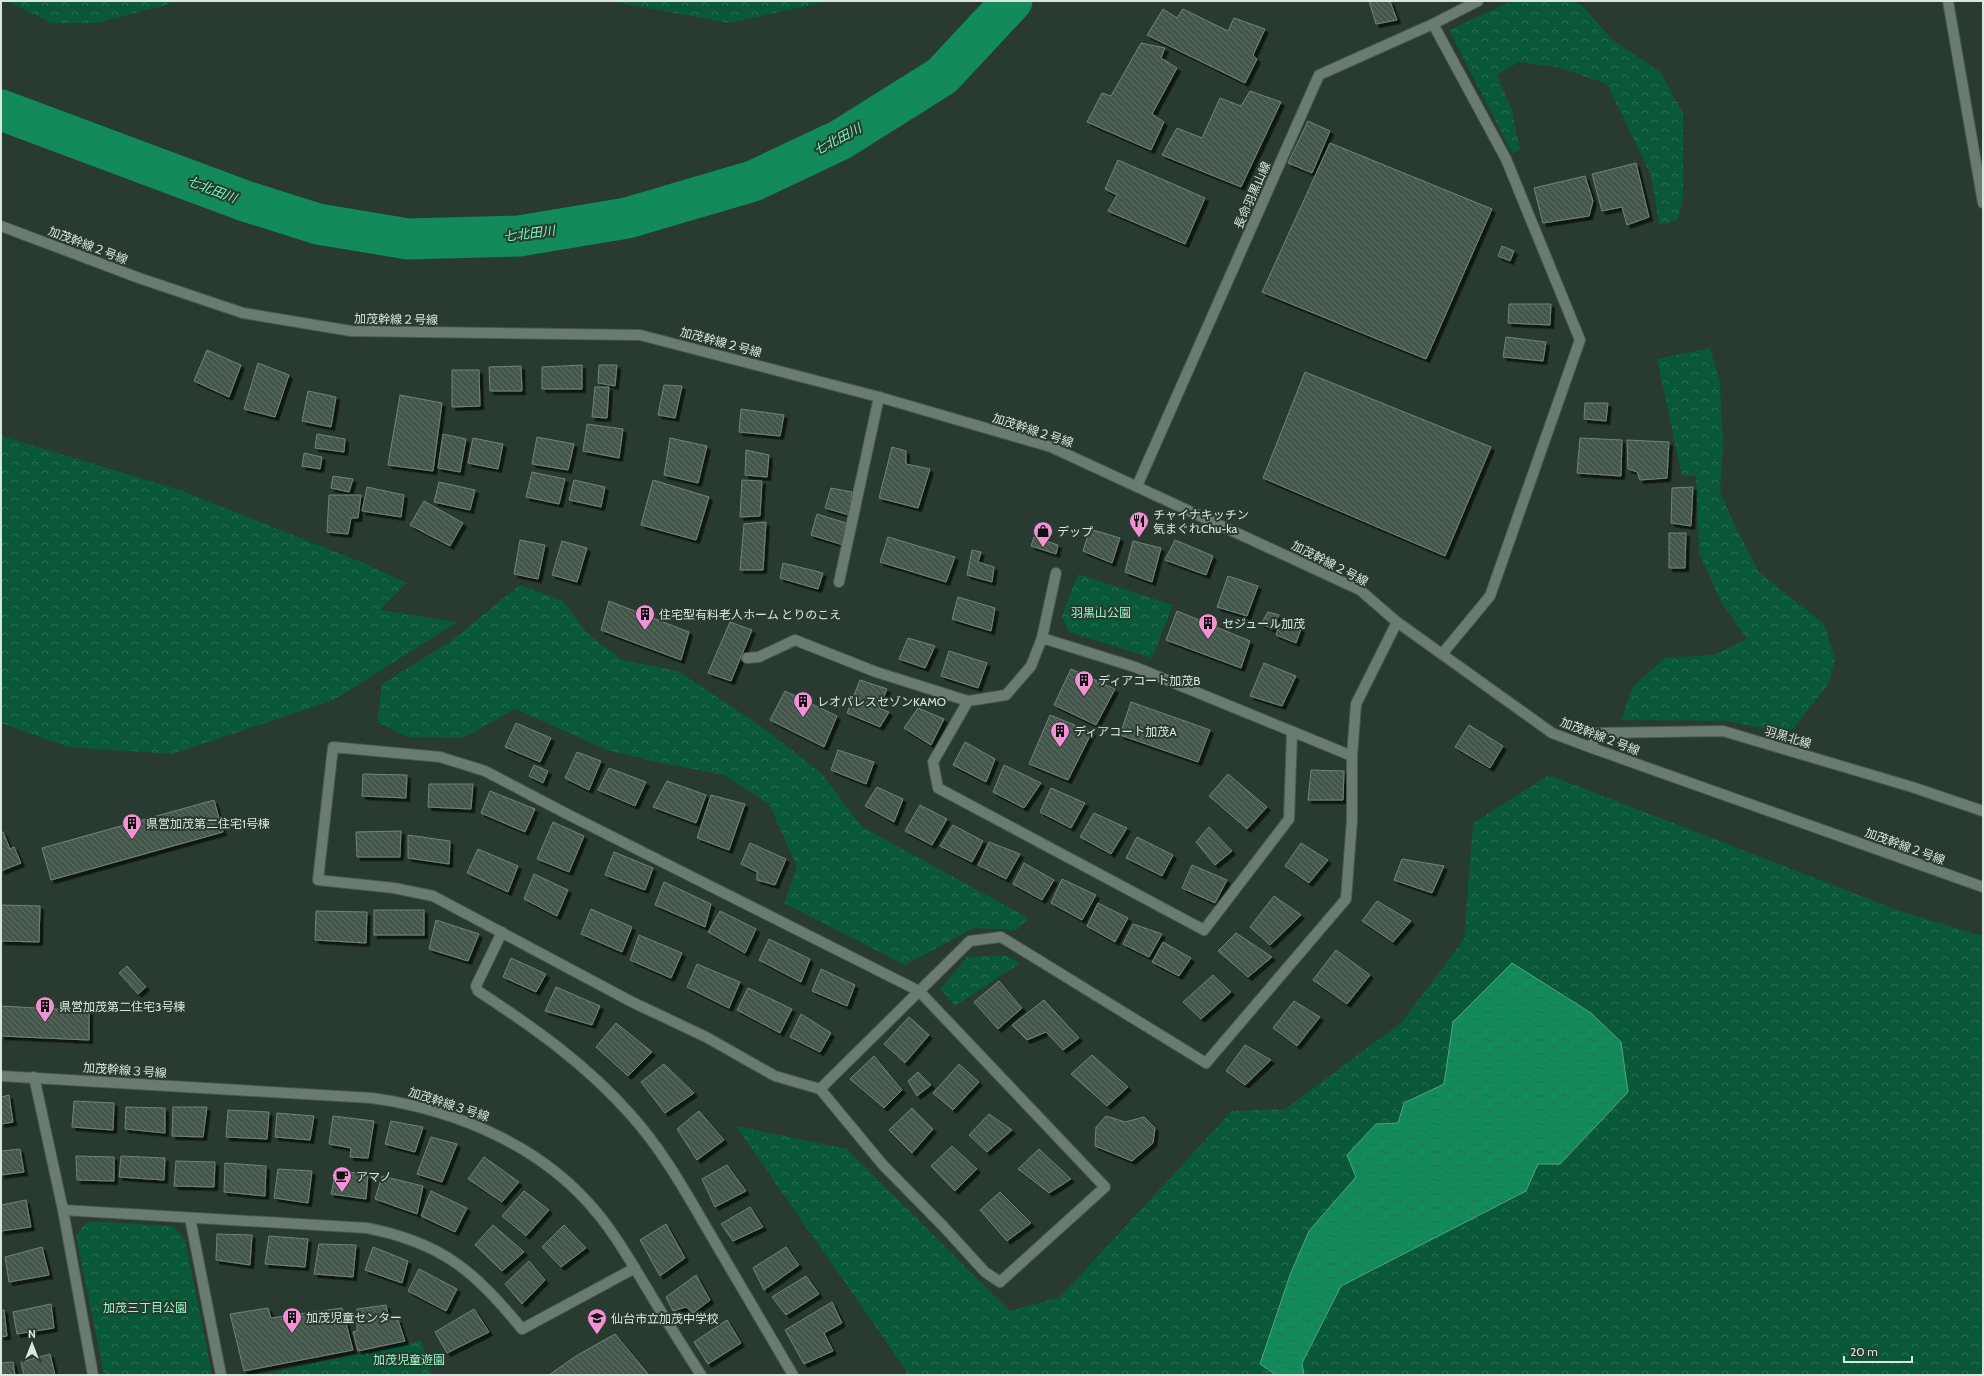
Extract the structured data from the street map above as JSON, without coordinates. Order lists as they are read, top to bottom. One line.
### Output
{"streets":{"street":["長命羽黒山線","加茂幹線２号線","羽黒北線","加茂幹線３号線"]},"crossings":[["長命羽黒山線","加茂幹線２号線"],["加茂幹線２号線","羽黒北線"]],"water":["七北田川"],"parks":["羽黒山公園","加茂三丁目公園","加茂児童遊園"],"places":{"restaurant":["チャイナキッチン 気まぐれChu-ka"],"shop":["デップ"],"building":["住宅型有料老人ホーム とりのこえ","セジュール加茂","ディアコート加茂B","レオパレスセゾンKAMO","ディアコート加茂A","県営加茂第二住宅1号棟","県営加茂第二住宅3号棟","加茂児童センター"],"cafe":["アマノ"],"school or university":["仙台市立加茂中学校"]},"scale_bar":"20 m","north":"top"}
